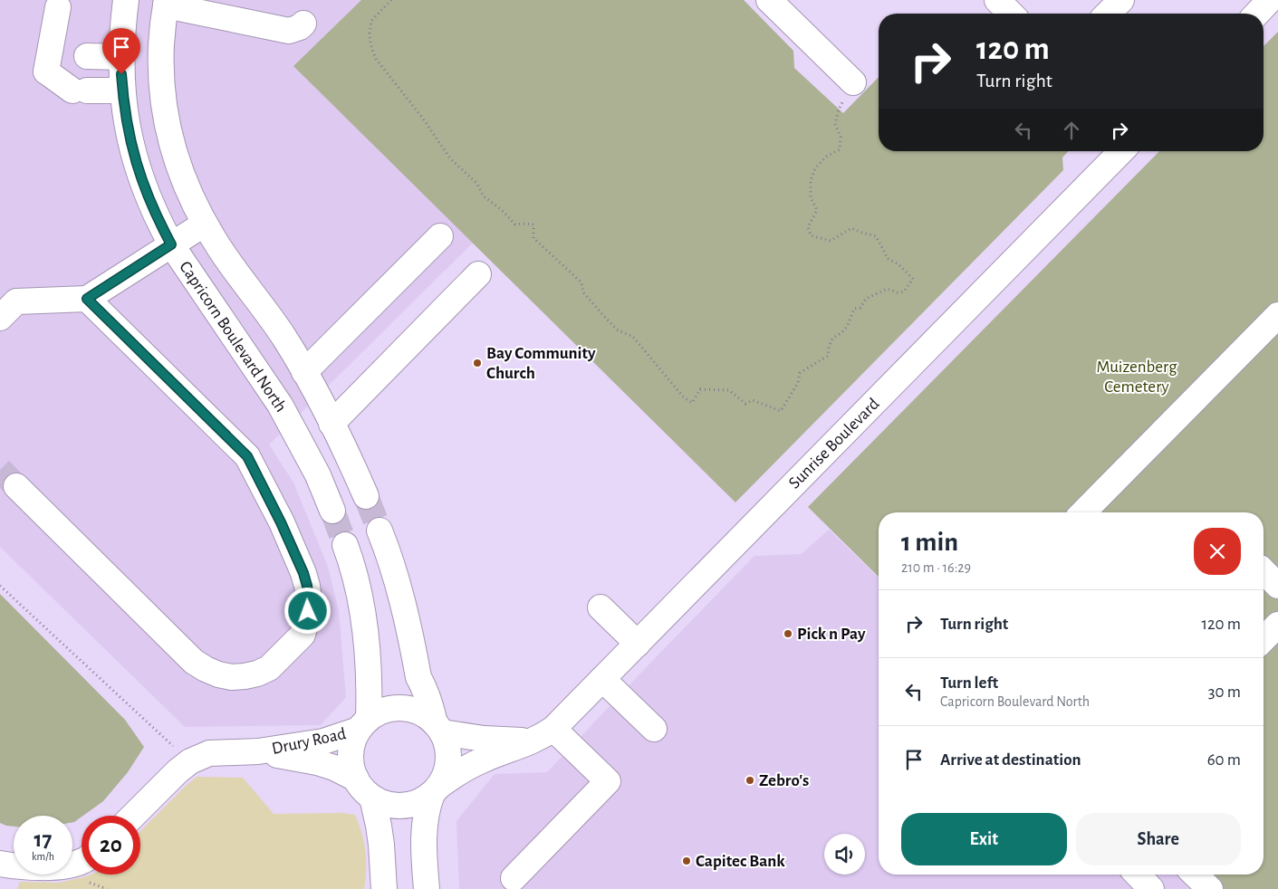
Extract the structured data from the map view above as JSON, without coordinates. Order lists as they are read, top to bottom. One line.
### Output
{"streets":{"street":["Capricorn Boulevard North","Sunrise Boulevard","Drury Road"]},"crossings":[["Sunrise Boulevard","Drury Road"]],"parks":["Muizenberg Cemetery"],"places":["Bay Community Church","Pick n Pay","Zebro's","Capitec Bank"],"page":{"turn":["120 m","Turn right"],"heading":["1 min","210 m · 16:29"],"list":[{"name":"Turn right","value":"120 m"},{"name":"Turn left","note":"Capricorn Boulevard North","value":"30 m"},{"name":"Arrive at destination","value":"60 m"}],"buttons":["Exit","Share"],"speed":"17 km/h","limit":"20"}}
